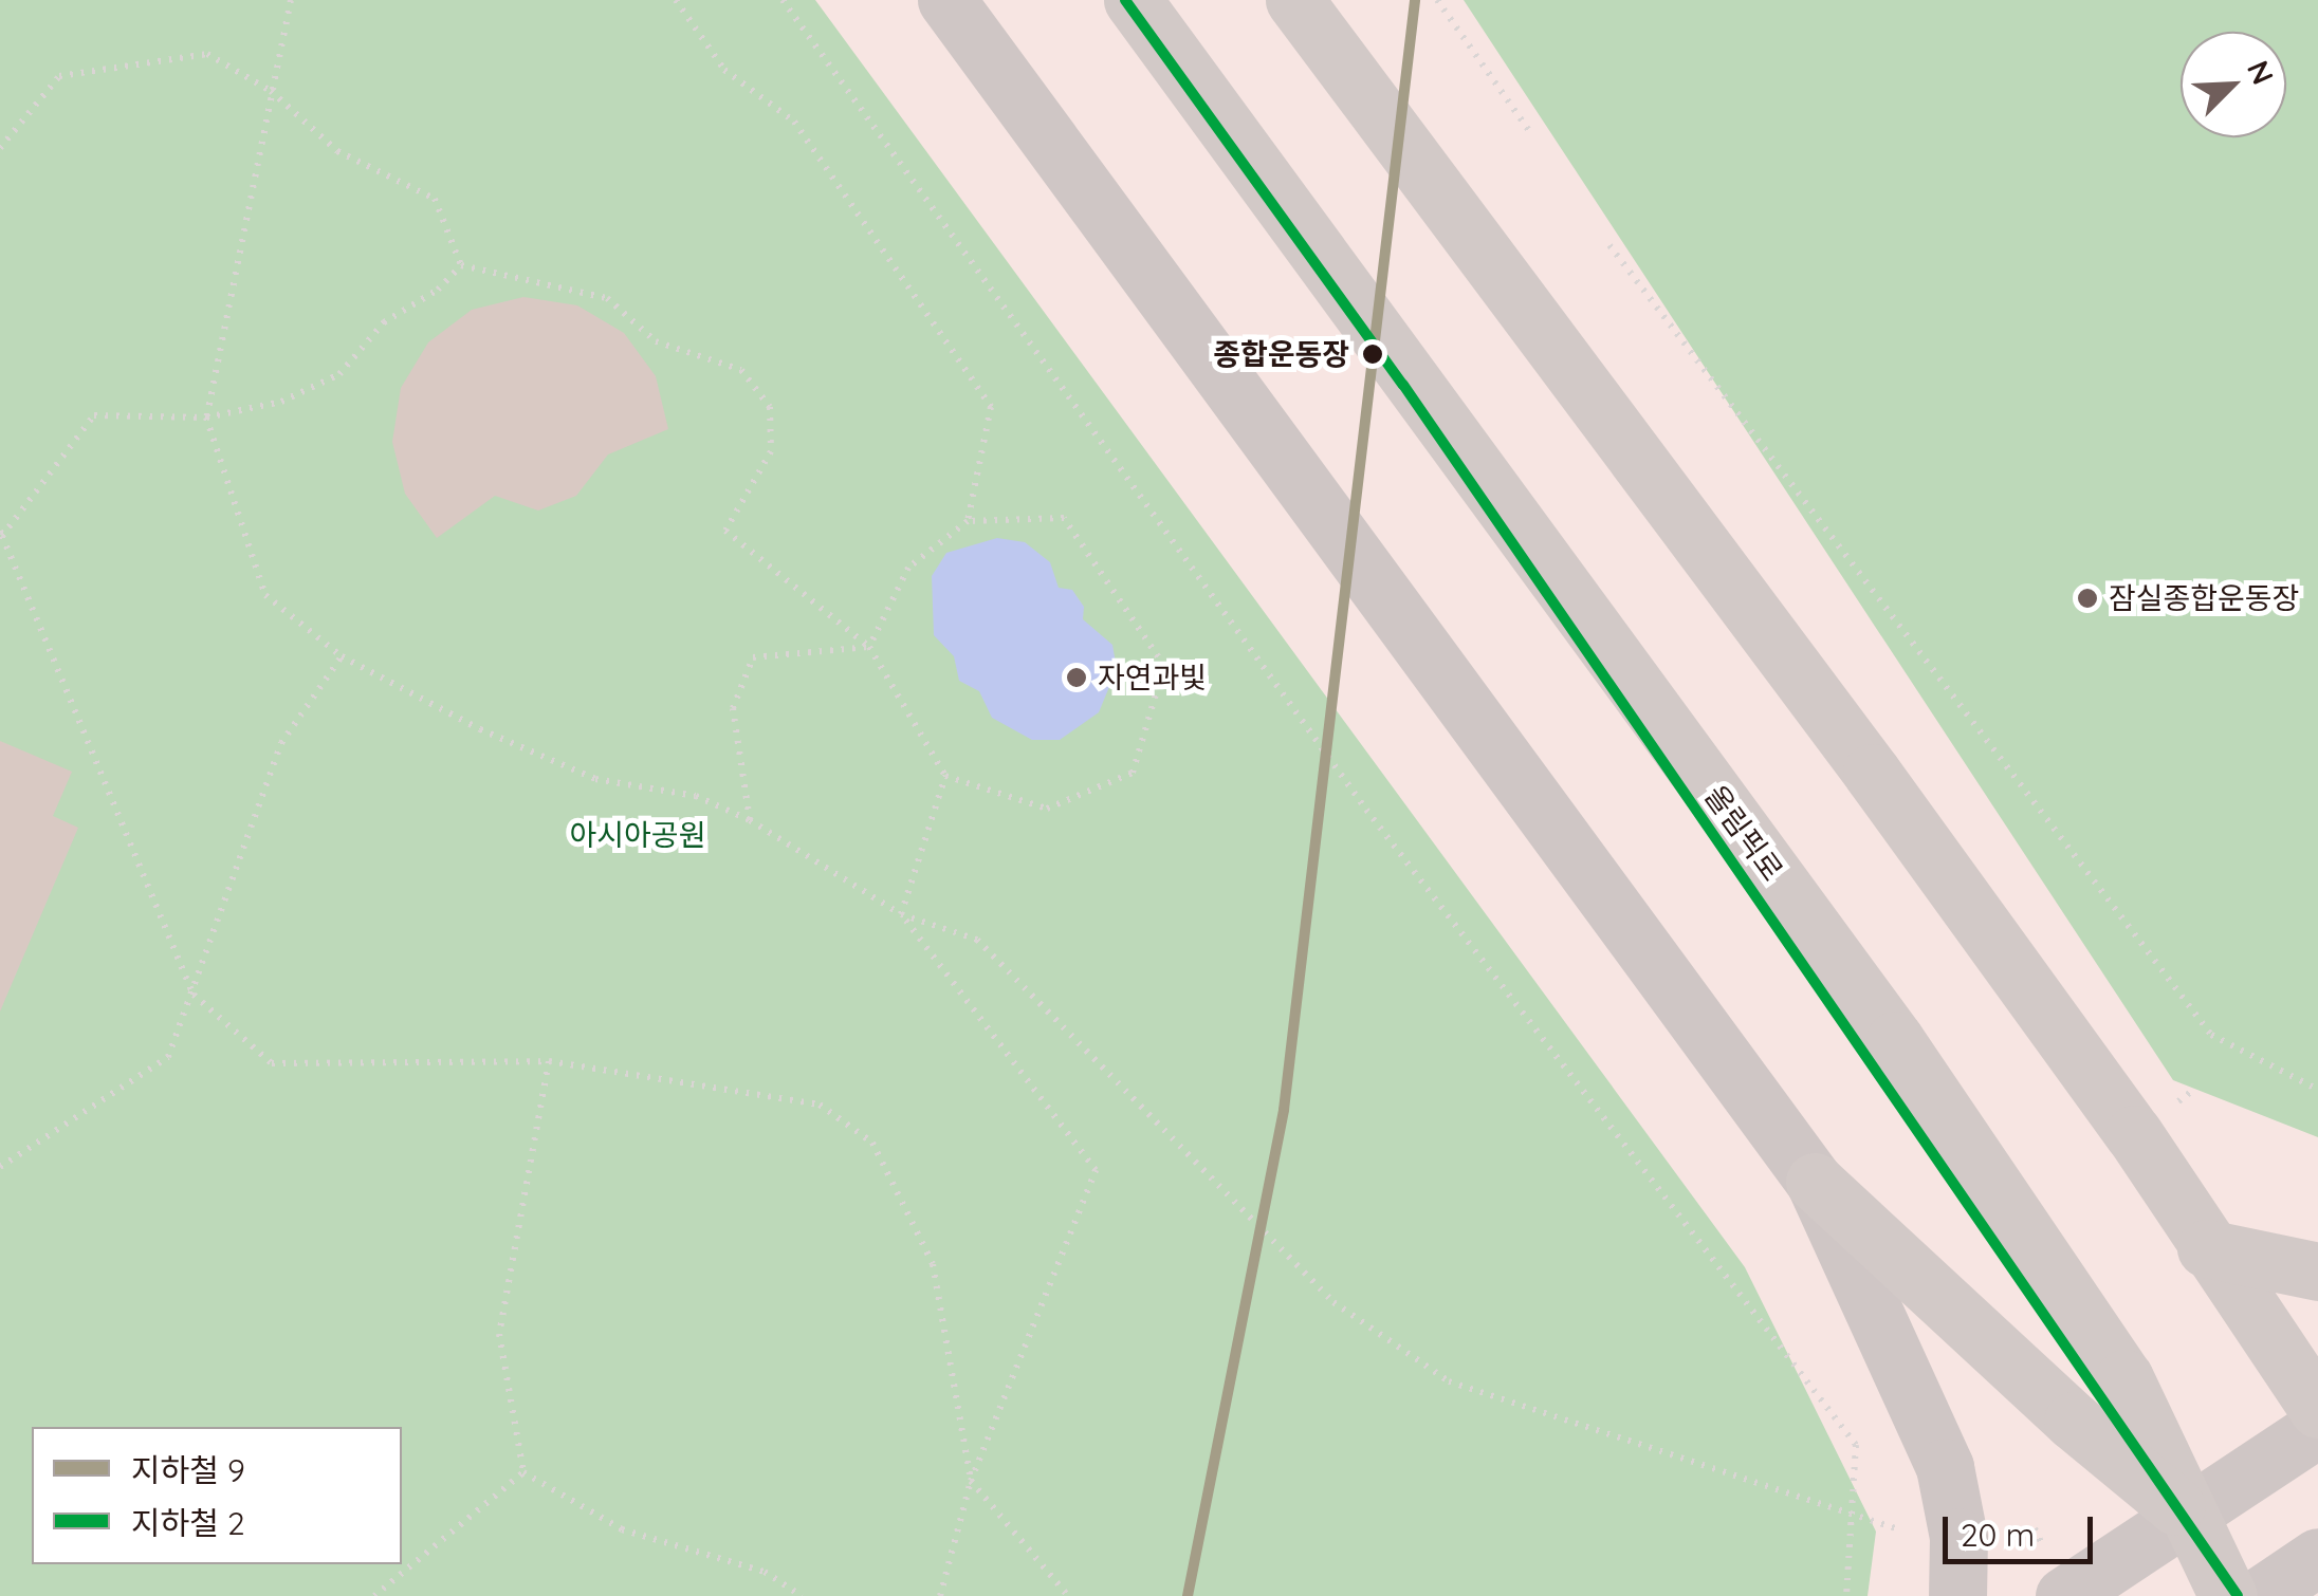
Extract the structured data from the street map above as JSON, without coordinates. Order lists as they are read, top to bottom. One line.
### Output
{"streets":{"main road":["올림픽로"]},"parks":["아시아공원"],"places":["종합운동장","잠실종합운동장","자연과빛"],"lines":["metro line 9","metro line 2"],"legend":["지하철 9","지하철 2"],"scale_bar":"20 m","north":"top right"}
